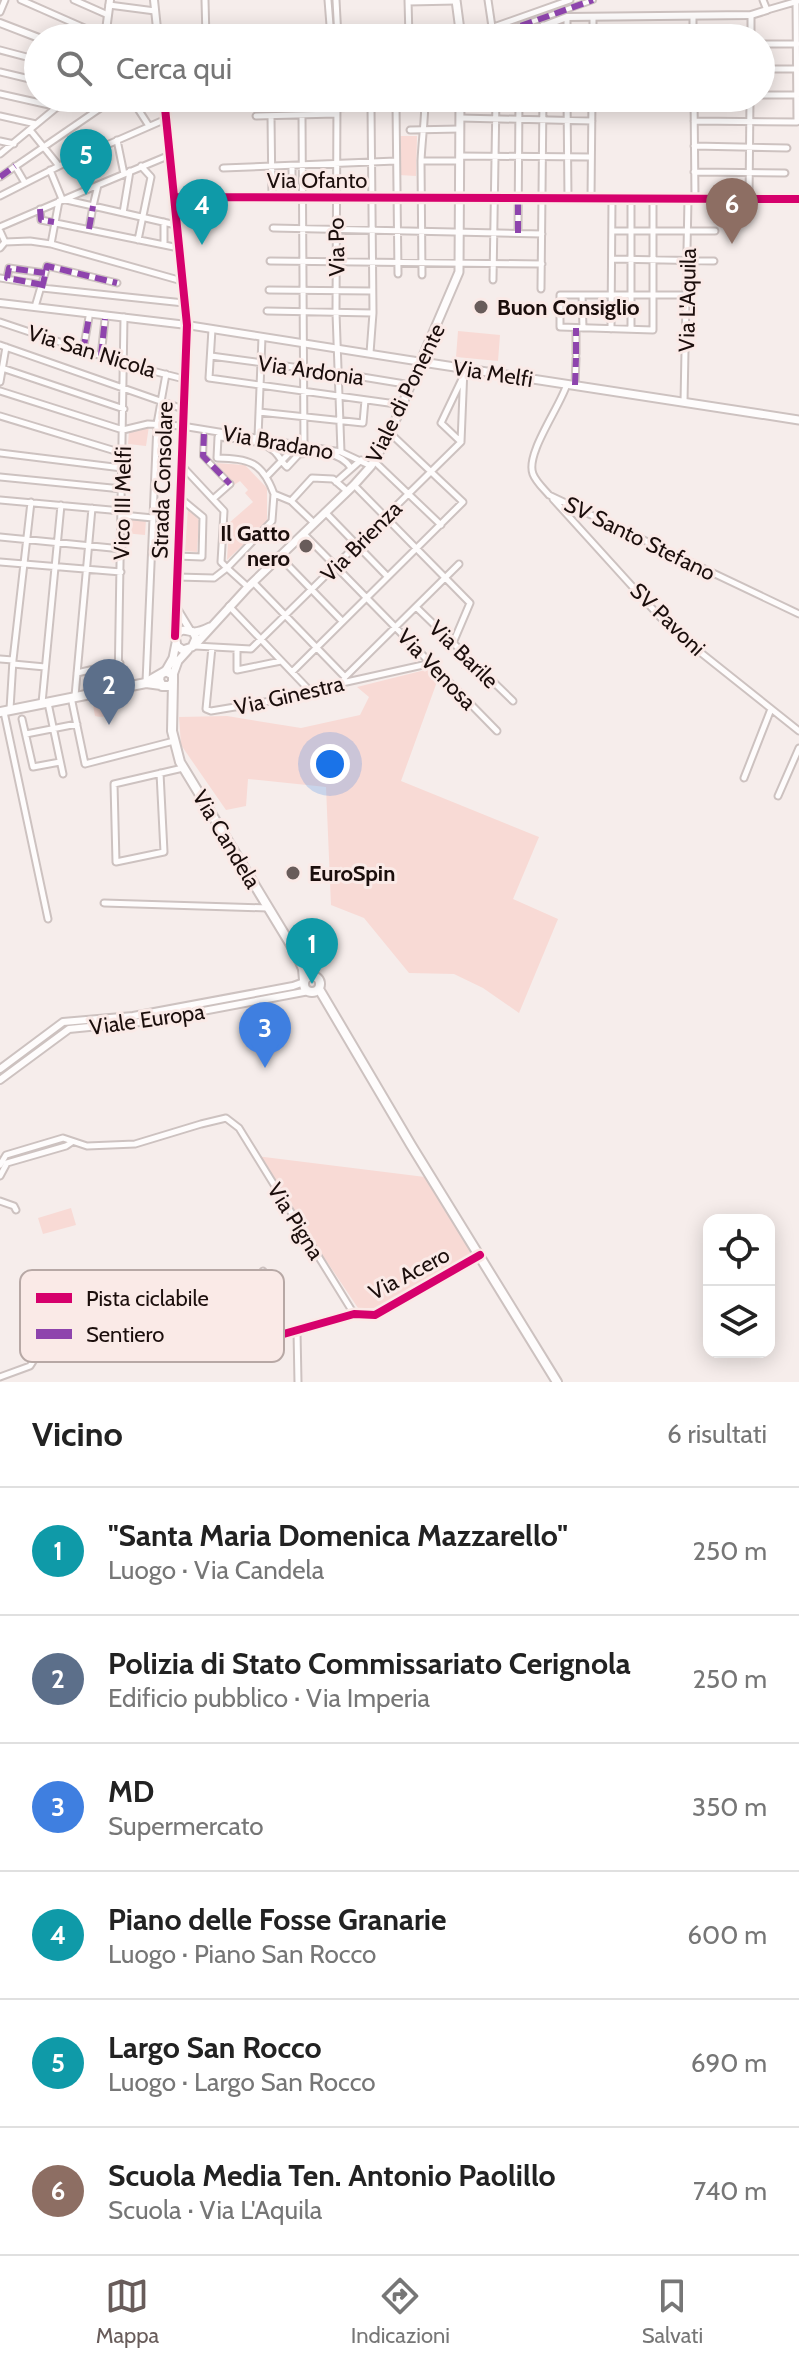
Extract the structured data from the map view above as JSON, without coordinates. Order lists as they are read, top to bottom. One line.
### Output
{"streets":{"main road":["Via Melfi","Viale di Ponente","Via Candela"],"street":["Via Ofanto","Via Po","Via L'Aquila","Via San Nicola","Via Ardonia","Via Bradano","Strada Consolare","Vico III Melfi","SV Santo Stefano","Via Brienza","SV Pavoni","Via Barile","Via Venosa","Via Ginestra","Viale Europa","Via Pigna","Via Acero"]},"crossings":[["Via Ofanto","Via Po"],["Via Ofanto","Via L'Aquila"],["Via Ofanto","Viale di Ponente"],["Via Ofanto","Strada Consolare"],["Via Po","Via Ardonia"],["Via Po","Via Melfi"],["Via Po","Via Bradano"],["Via L'Aquila","Via Melfi"],["Via San Nicola","Strada Consolare"],["Via San Nicola","Vico III Melfi"],["Via Ardonia","Viale di Ponente"],["Via Melfi","Viale di Ponente"],["Via Melfi","Strada Consolare"],["Via Melfi","Vico III Melfi"],["Via Melfi","SV Santo Stefano"],["Viale di Ponente","Via Bradano"],["Viale di Ponente","Strada Consolare"],["Viale di Ponente","Via Candela"],["Via Bradano","Strada Consolare"],["Via Bradano","Vico III Melfi"],["Via Bradano","Via Brienza"],["SV Santo Stefano","SV Pavoni"],["Via Brienza","Via Venosa"],["Via Venosa","Via Ginestra"],["Via Candela","Viale Europa"],["Via Candela","Via Acero"],["Via Pigna","Via Acero"]],"places":["Buon Consiglio","Il Gatto nero","EuroSpin"],"legend":["Pista ciclabile","Sentiero"],"page":{"search":"Cerca qui","pins":["5","6","4","2","1","3"],"heading":["Vicino","6 risultati"],"list":[{"mark":"1","name":"\"Santa Maria Domenica Mazzarello\"","note":"Luogo · Via Candela","value":"250 m"},{"mark":"2","name":"Polizia di Stato Commissariato Cerignola","note":"Edificio pubblico · Via Imperia","value":"250 m"},{"mark":"3","name":"MD","note":"Supermercato","value":"350 m"},{"mark":"4","name":"Piano delle Fosse Granarie","note":"Luogo · Piano San Rocco","value":"600 m"},{"mark":"5","name":"Largo San Rocco","note":"Luogo · Largo San Rocco","value":"690 m"},{"mark":"6","name":"Scuola Media Ten. Antonio Paolillo","note":"Scuola · Via L'Aquila","value":"740 m"}],"nav":["Mappa","Indicazioni","Salvati"]}}
